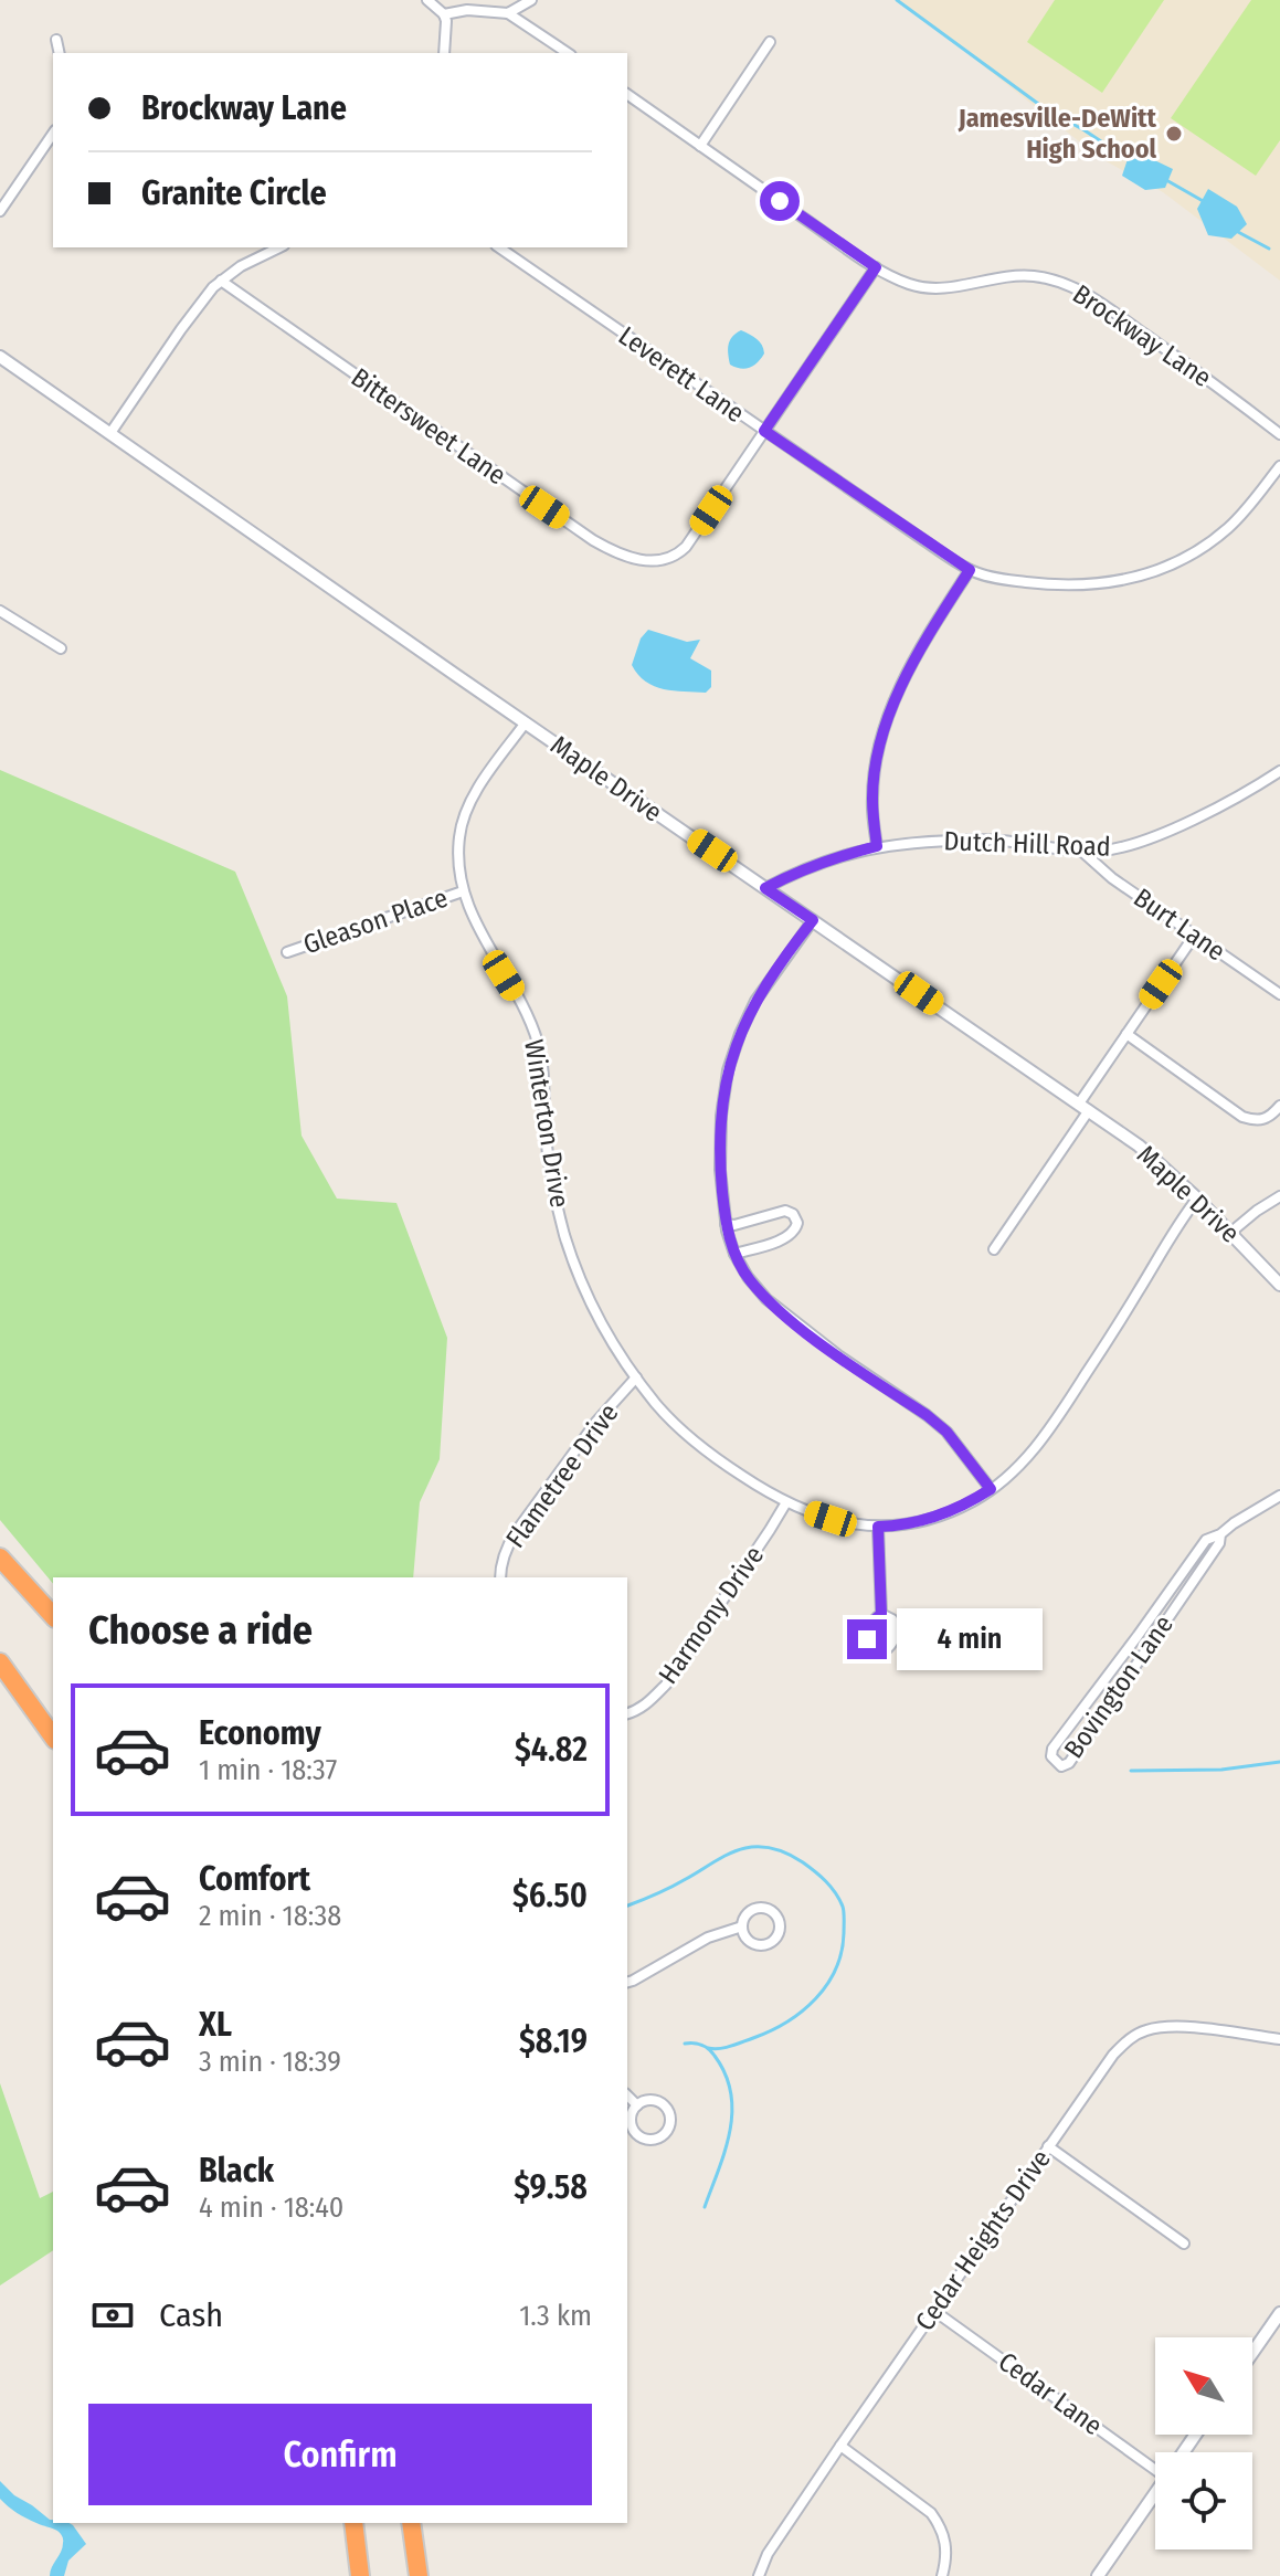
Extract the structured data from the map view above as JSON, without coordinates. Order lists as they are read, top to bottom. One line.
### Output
{"streets":{"street":["Brockway Lane","Leverett Lane","Bittersweet Lane","Maple Drive","Dutch Hill Road","Gleason Place","Burt Lane","Winterton Drive","Flametree Drive","Harmony Drive","Bovington Lane","Cedar Heights Drive","Cedar Lane"]},"crossings":[["Leverett Lane","Bittersweet Lane"],["Maple Drive","Dutch Hill Road"],["Maple Drive","Winterton Drive"],["Dutch Hill Road","Burt Lane"],["Gleason Place","Winterton Drive"],["Winterton Drive","Flametree Drive"],["Winterton Drive","Harmony Drive"],["Cedar Heights Drive","Cedar Lane"]],"places":["Jamesville-DeWitt High School"],"north":"top left","page":{"banner":["Brockway Lane","Granite Circle"],"heading":"Choose a ride","bubble":"4 min","list":[{"name":"Economy","note":"1 min · 18:37","value":"$4.82"},{"name":"Comfort","note":"2 min · 18:38","value":"$6.50"},{"name":"XL","note":"3 min · 18:39","value":"$8.19"},{"name":"Black","note":"4 min · 18:40","value":"$9.58"}],"pay":["Cash","1.3 km"],"buttons":"Confirm"}}
